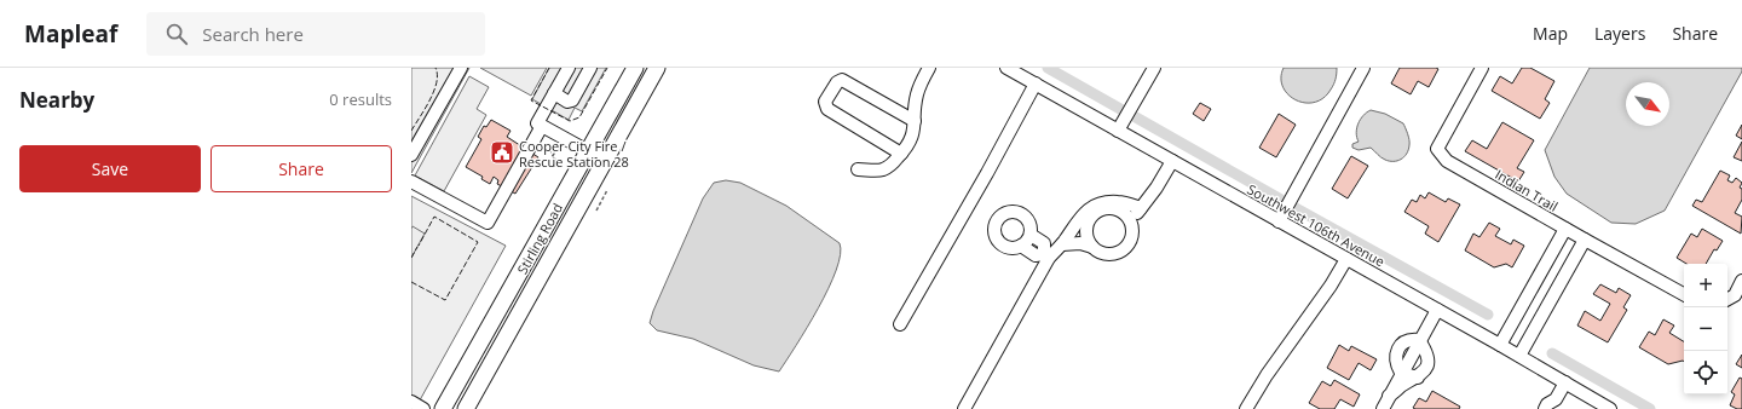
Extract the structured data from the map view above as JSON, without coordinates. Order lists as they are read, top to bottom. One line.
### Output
{"streets":{"main road":["Stirling Road"],"street":["Indian Trail","Southwest 106th Avenue"]},"places":{"public building":["Cooper City Fire / Rescue Station 28"]},"north":"bottom right","page":{"header":"Mapleaf","search":"Search here","nav":["Map","Layers","Share"],"heading":["Nearby","0 results"],"buttons":["Save","Share"],"map_buttons":["+","−"]}}
